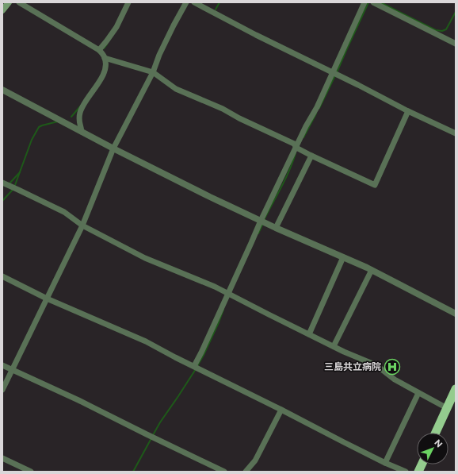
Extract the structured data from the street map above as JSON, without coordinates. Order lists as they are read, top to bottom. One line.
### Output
{"places":{"hospital":["三島共立病院"]},"north":"top right"}
